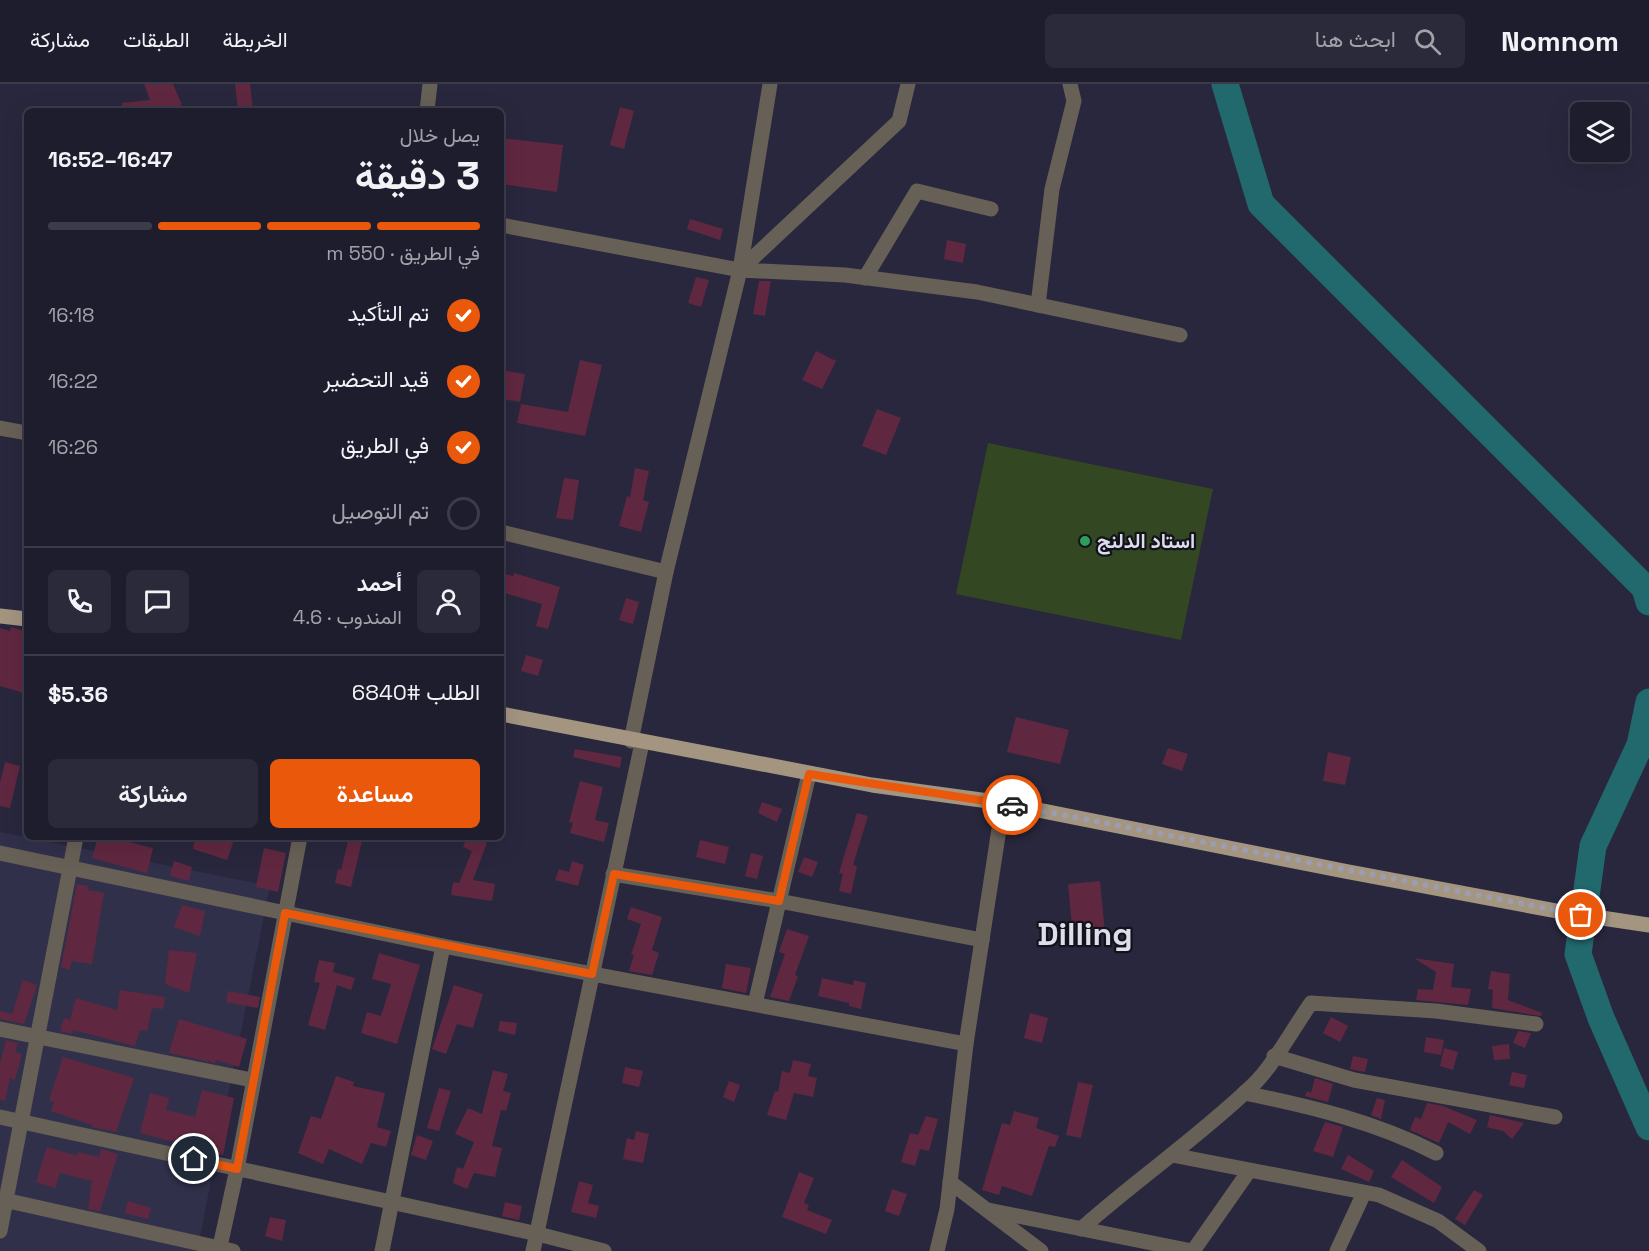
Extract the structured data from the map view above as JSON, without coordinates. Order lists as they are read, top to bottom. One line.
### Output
{"districts":["Dilling"],"places":["استاد الدلنج"],"page":{"header":"Nomnom","search":"ابحث هنا","nav":["الخريطة","الطبقات","مشاركة"],"heading":["3 دقيقة","يصل خلال","16:47–16:52"],"panel":["أحمد","المندوب · 4.6","الطلب #6840","$5.36"],"bar":"في الطريق · 550 m","list":[["تم التأكيد","16:18"],["قيد التحضير","16:22"],["في الطريق","16:26"],"تم التوصيل"],"buttons":["مساعدة","مشاركة"]}}
